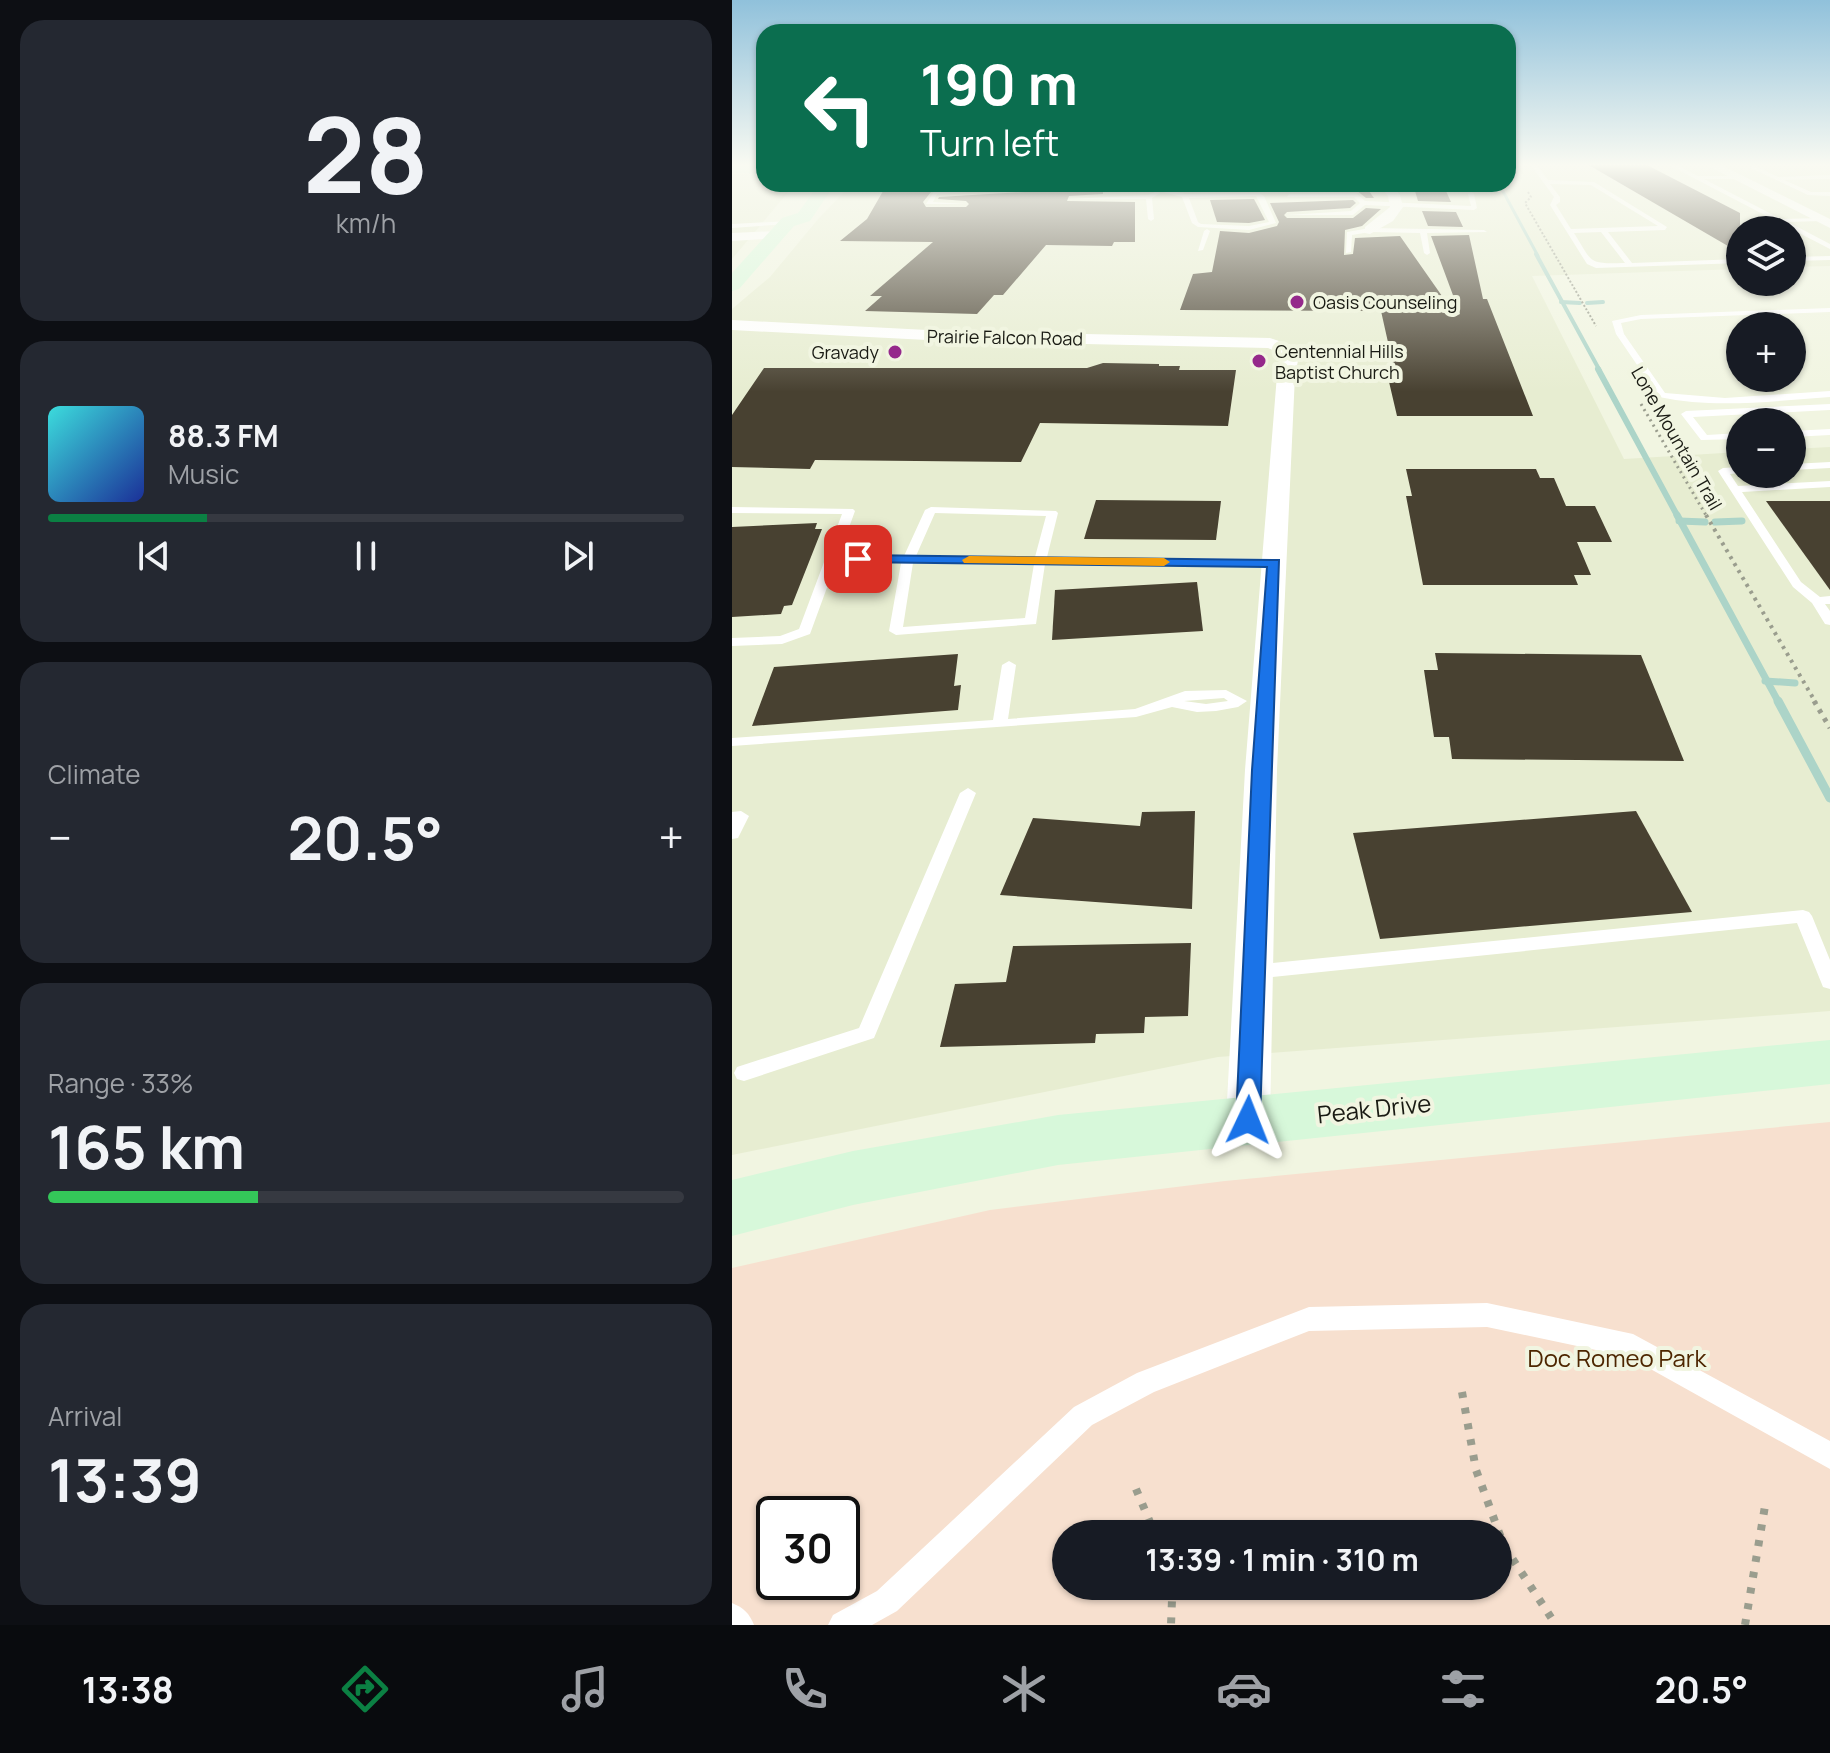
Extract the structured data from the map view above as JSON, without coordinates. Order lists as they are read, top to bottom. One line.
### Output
{"streets":{"main road":["Peak Drive"],"street":["Prairie Falcon Road"],"path":["Lone Mountain Trail"]},"parks":["Doc Romeo Park"],"places":["Oasis Counseling","Gravady","Centennial Hills Baptist Church"],"page":{"tile":[["28","km/h"],"Climate",["Range · 33%","165 km"],["Arrival","13:39"]],"turn":["190 m","Turn left"],"map_buttons":["+","−"],"song":["88.3 FM","Music"],"heat":["−","20.5°","+"],"limit":"30","trip":"13:39 · 1 min · 310 m","tabs":["13:38","20.5°"]}}
